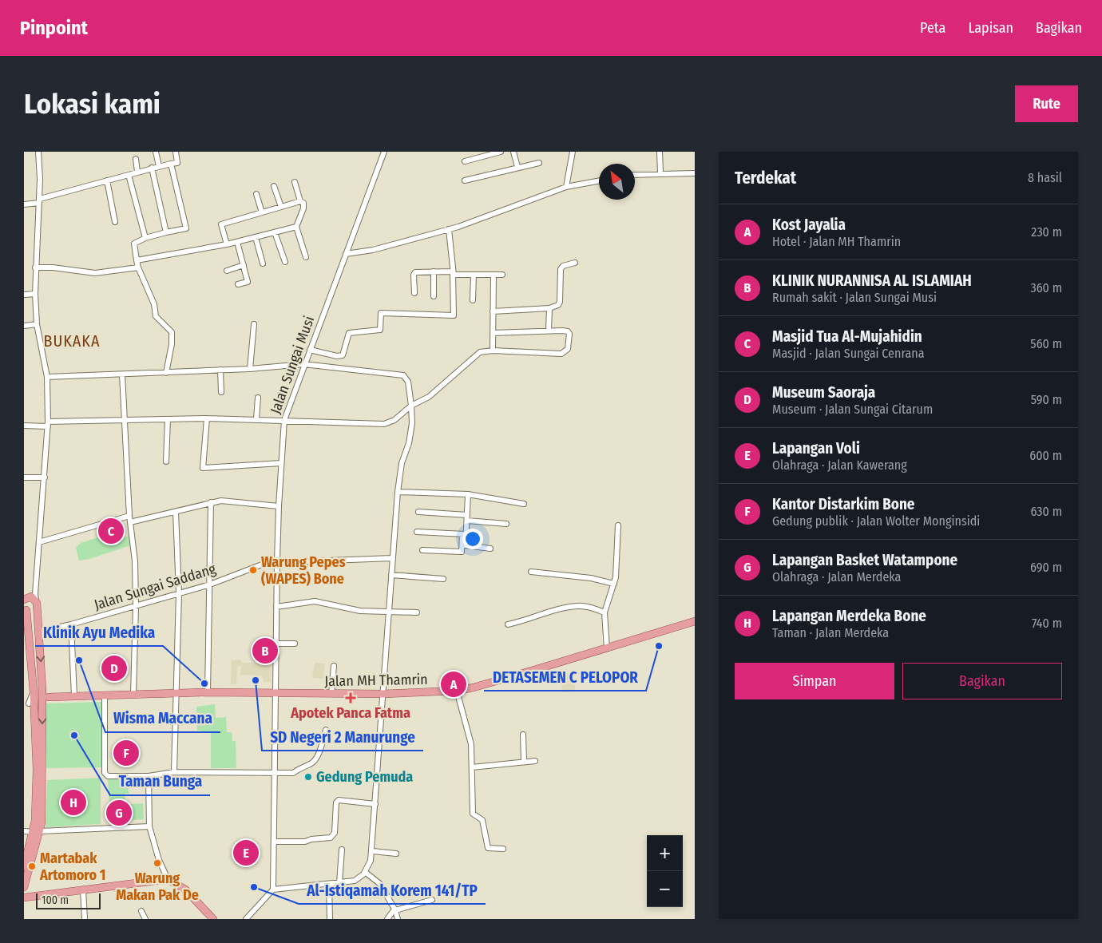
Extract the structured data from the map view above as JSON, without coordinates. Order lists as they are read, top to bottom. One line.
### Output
{"streets":{"main road":["Jalan MH Thamrin"],"street":["Jalan Sungai Musi","Jalan Sungai Saddang"]},"crossings":[["Jalan Sungai Musi","Jalan Sungai Saddang"],["Jalan Sungai Musi","Jalan MH Thamrin"]],"districts":["BUKAKA"],"places":{"other":["Warung Pepes (WAPES) Bone","DETASEMEN C PELOPOR","Wisma Maccana","SD Negeri 2 Manurunge","Klinik Ayu Medika","Taman Bunga","Gedung Pemuda","Warung Makan Pak De","Martabak Artomoro 1","Al-Istiqamah Korem 141/TP"],"health":["Apotek Panca Fatma"]},"scale_bar":"100 m","north":"top left","page":{"header":"Pinpoint","nav":["Peta","Lapisan","Bagikan"],"buttons":["Rute",["Simpan","Bagikan"]],"title":"Lokasi kami","heading":["Terdekat","8 hasil"],"list":[{"mark":"A","name":"Kost Jayalia","note":"Hotel · Jalan MH Thamrin","value":"230 m"},{"mark":"B","name":"KLINIK NURANNISA AL ISLAMIAH","note":"Rumah sakit · Jalan Sungai Musi","value":"360 m"},{"mark":"C","name":"Masjid Tua Al-Mujahidin","note":"Masjid · Jalan Sungai Cenrana","value":"560 m"},{"mark":"D","name":"Museum Saoraja","note":"Museum · Jalan Sungai Citarum","value":"590 m"},{"mark":"E","name":"Lapangan Voli","note":"Olahraga · Jalan Kawerang","value":"600 m"},{"mark":"F","name":"Kantor Distarkim Bone","note":"Gedung publik · Jalan Wolter Monginsidi","value":"630 m"},{"mark":"G","name":"Lapangan Basket Watampone","note":"Olahraga · Jalan Merdeka","value":"690 m"},{"mark":"H","name":"Lapangan Merdeka Bone","note":"Taman · Jalan Merdeka","value":"740 m"}],"pins":["C","B","D","A","F","H","G","E"],"map_buttons":["+","−"],"scale":"100 m"}}
